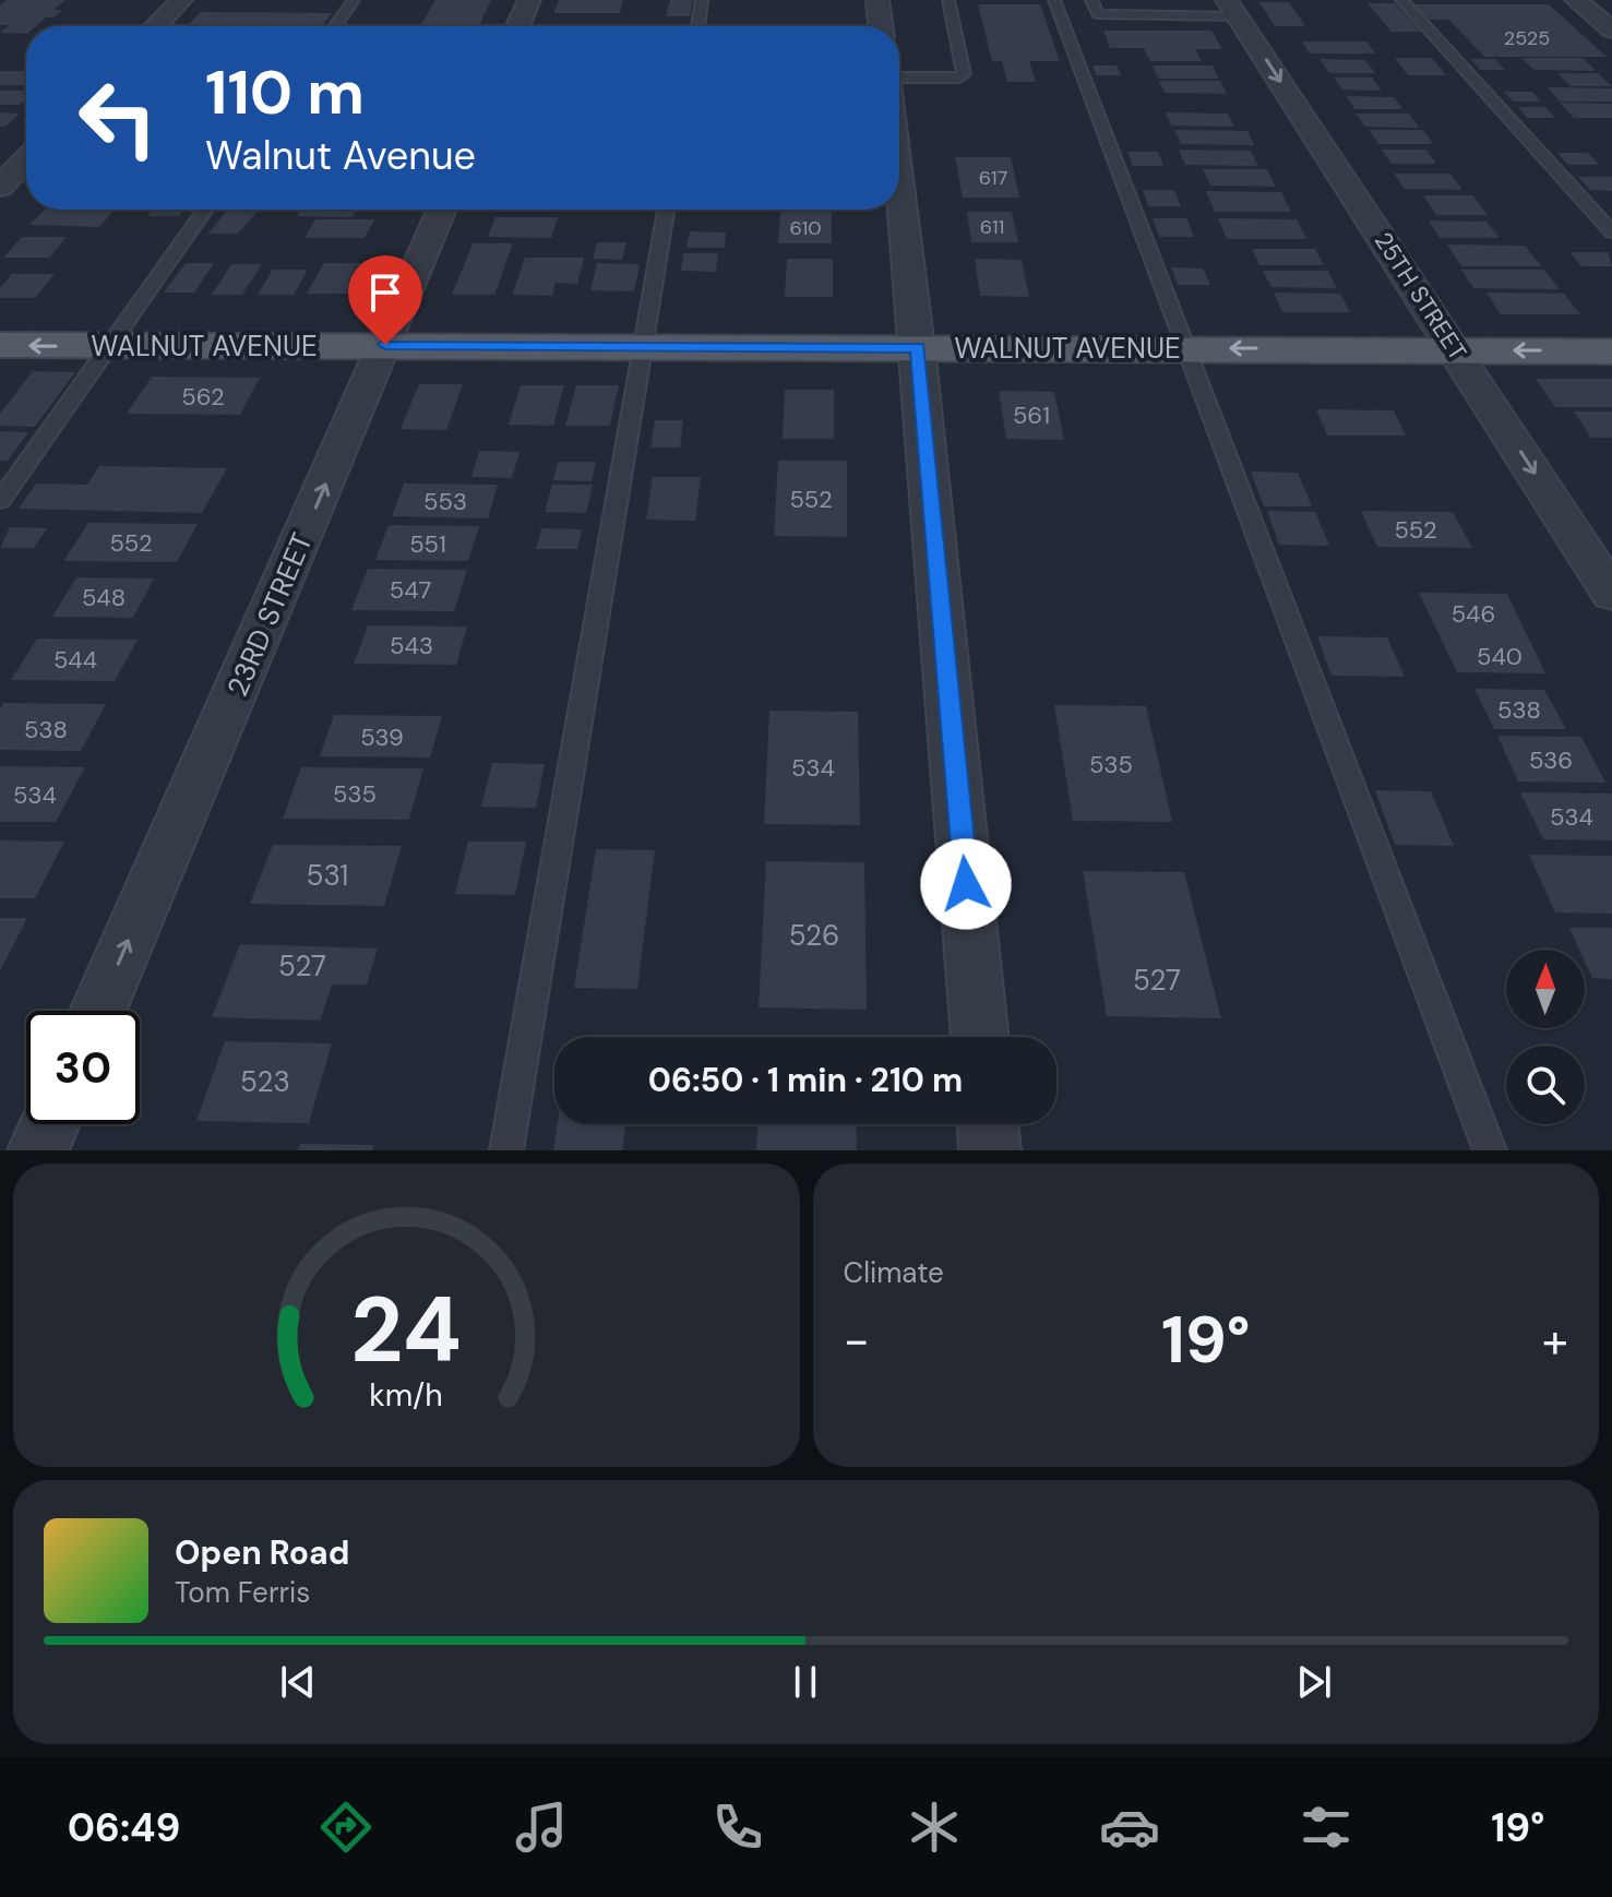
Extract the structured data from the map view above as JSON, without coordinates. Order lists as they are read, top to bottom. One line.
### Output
{"streets":{"main road":["WALNUT AVENUE"],"street":["25TH STREET","23RD STREET"]},"crossings":[["25TH STREET","WALNUT AVENUE"],["WALNUT AVENUE","23RD STREET"]],"one_way":["25TH STREET","23RD STREET"],"house_numbers":["2525","617","611","610","562","561","552","553","552","552","551","547","548","546","543","540","544","538","538","539","536","535","534","535","534","534","531","526","527","527","523"],"north":"top","page":{"turn":["110 m","Walnut Avenue"],"limit":"30","trip":"06:50 · 1 min · 210 m","tile":"Climate","heat":["−","19°","+"],"song":["Open Road","Tom Ferris"],"tabs":["06:49","19°"],"gauge":["24","km/h"]}}
